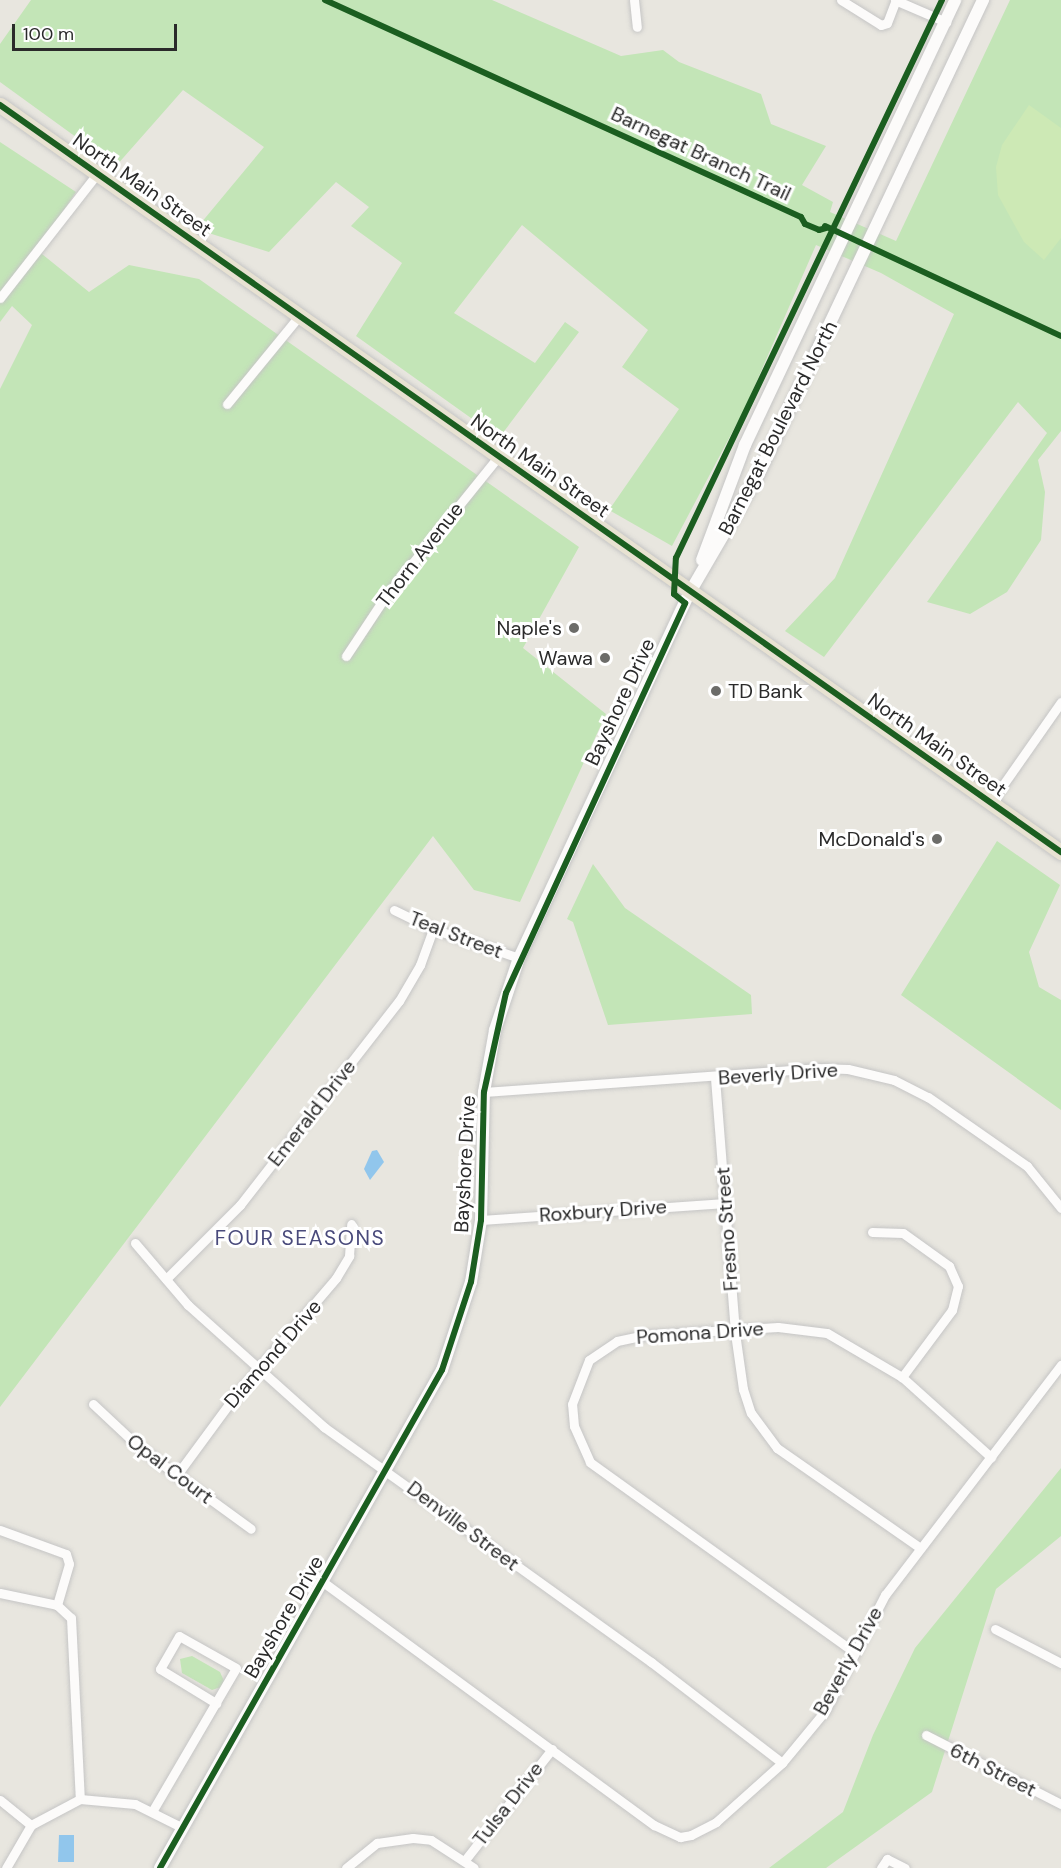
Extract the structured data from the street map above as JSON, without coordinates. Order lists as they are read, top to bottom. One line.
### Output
{"streets":{"highway":["North Main Street"],"street":["Barnegat Boulevard North","Thorn Avenue","Bayshore Drive","Teal Street","Beverly Drive","Emerald Drive","Roxbury Drive","Fresno Street","Pomona Drive","Diamond Drive","Opal Court","Denville Street","6th Street","Tulsa Drive"],"cycle path":["Barnegat Branch Trail"]},"crossings":[["North Main Street","Barnegat Boulevard North"],["North Main Street","Thorn Avenue"],["North Main Street","Bayshore Drive"],["Barnegat Boulevard North","Bayshore Drive"],["Bayshore Drive","Teal Street"],["Bayshore Drive","Beverly Drive"],["Bayshore Drive","Roxbury Drive"],["Bayshore Drive","Denville Street"],["Teal Street","Emerald Drive"],["Beverly Drive","Fresno Street"],["Beverly Drive","Pomona Drive"],["Beverly Drive","Denville Street"],["Beverly Drive","Tulsa Drive"],["Emerald Drive","Denville Street"],["Roxbury Drive","Fresno Street"],["Fresno Street","Pomona Drive"],["Diamond Drive","Opal Court"],["Diamond Drive","Denville Street"]],"districts":["FOUR SEASONS"],"places":["Naple's","Wawa","TD Bank","McDonald's"],"scale_bar":"100 m"}
